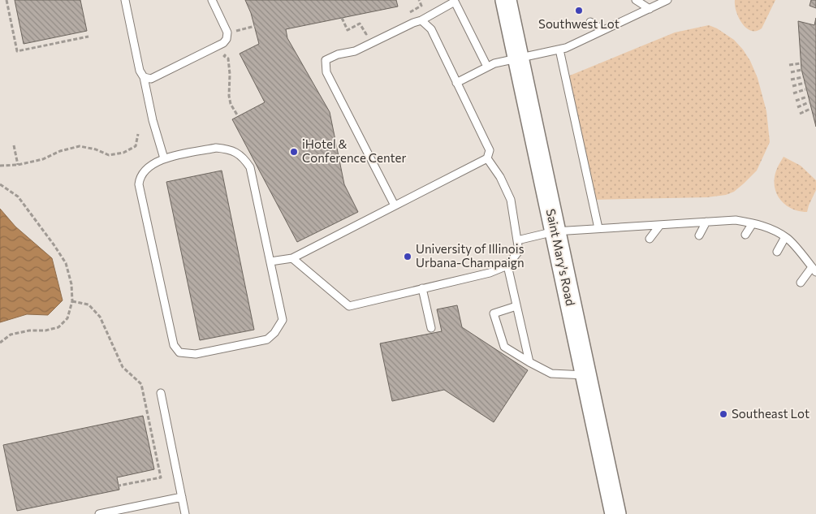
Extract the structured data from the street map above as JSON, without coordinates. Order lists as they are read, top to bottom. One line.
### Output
{"streets":{"main road":["Saint Mary's Road"]},"places":["Southwest Lot","iHotel & Conference Center","University of Illinois Urbana-Champaign","Southeast Lot"]}
